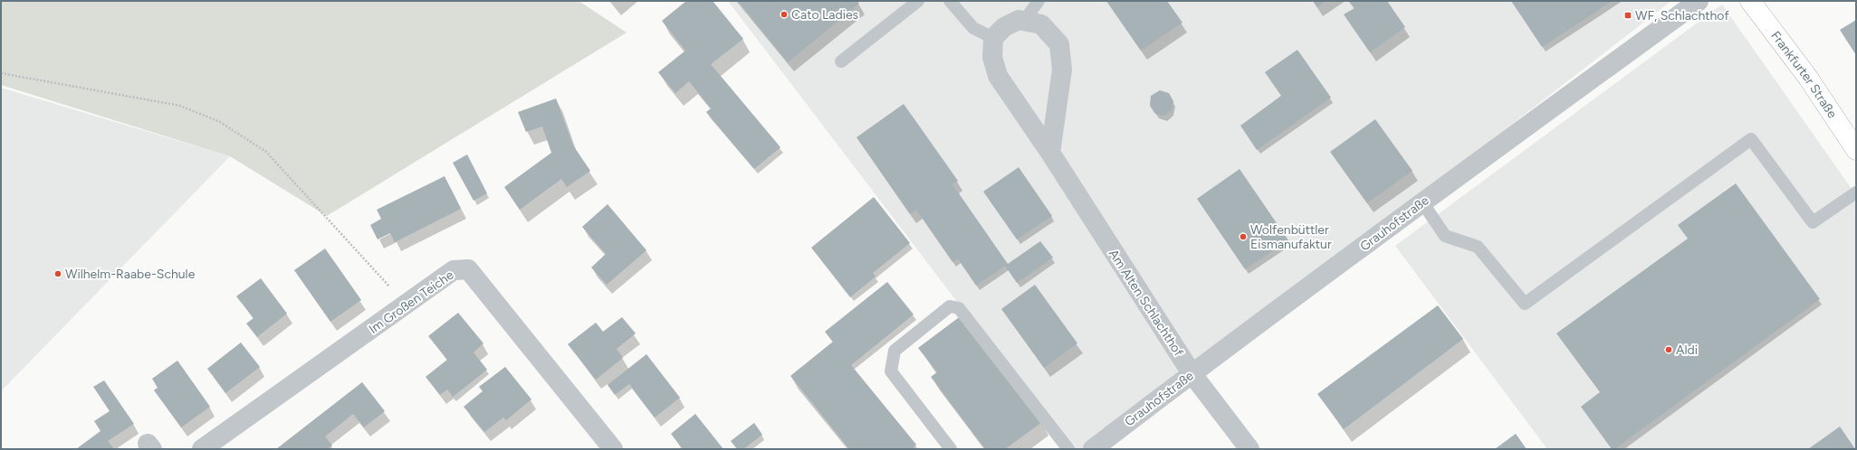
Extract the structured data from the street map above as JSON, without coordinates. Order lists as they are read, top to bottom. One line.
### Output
{"streets":{"main road":["Frankfurter Straße"],"street":["Grauhofstraße","Im Großen Teiche","Am Alten Schlachthof"]},"crossings":[["Grauhofstraße","Am Alten Schlachthof"]],"places":{"other":["Cato Ladies","Wolfenbüttler Eismanufaktur","Wilhelm-Raabe-Schule","Aldi"],"transit":["WF, Schlachthof"]}}
